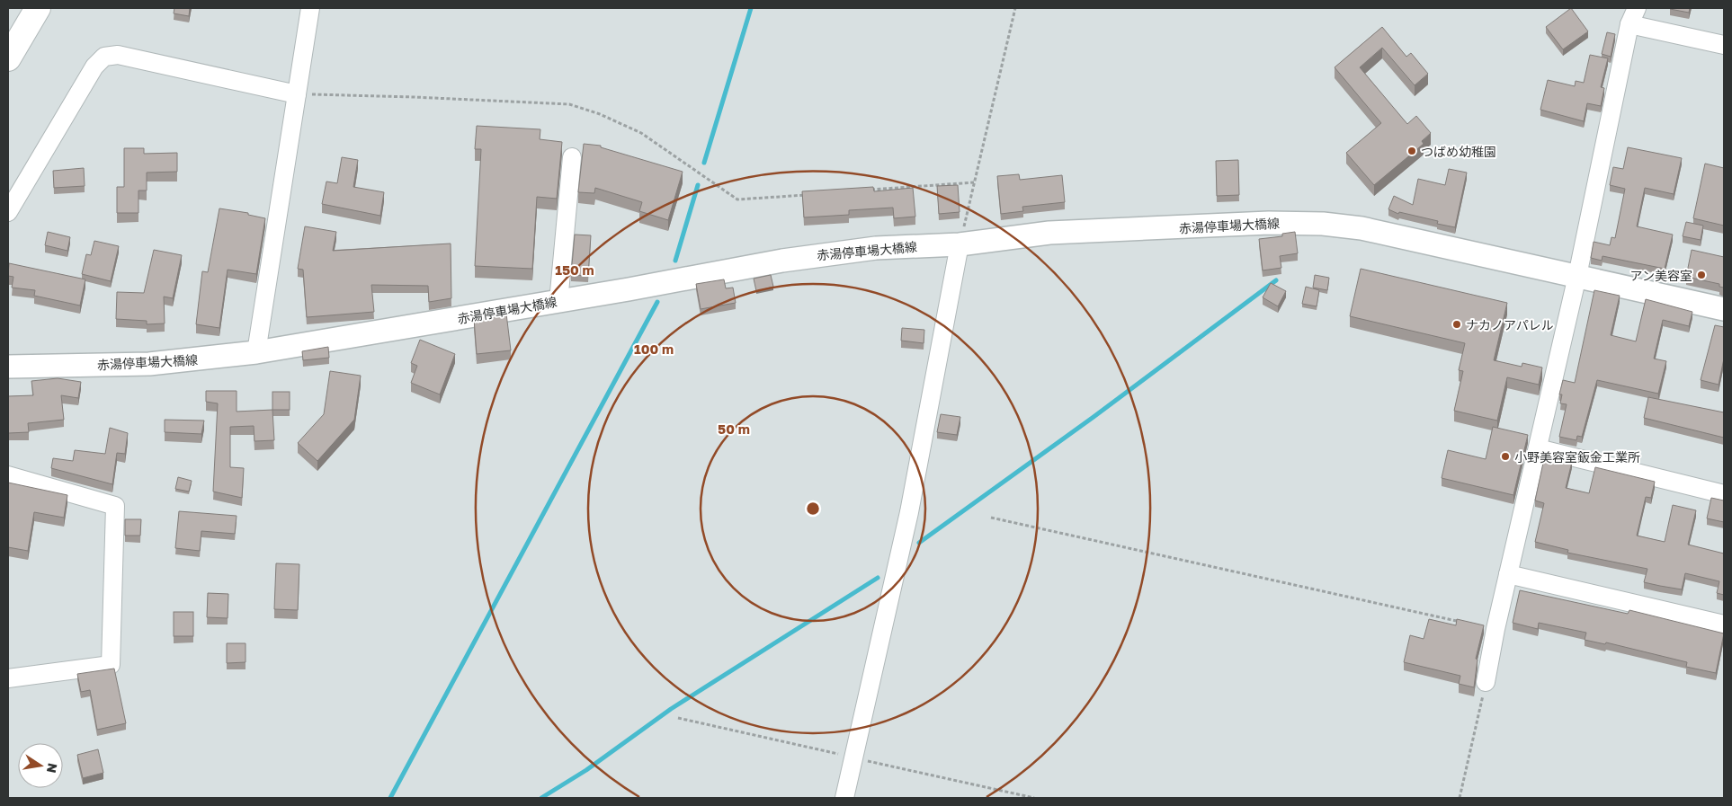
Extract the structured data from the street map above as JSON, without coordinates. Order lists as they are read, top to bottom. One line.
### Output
{"streets":{"main road":["赤湯停車場大橋線"]},"places":["つばめ幼稚園","アン美容室","ナカノアパレル","小野美容室鈑金工業所"],"north":"right","rings":["150 m","100 m","50 m"]}
